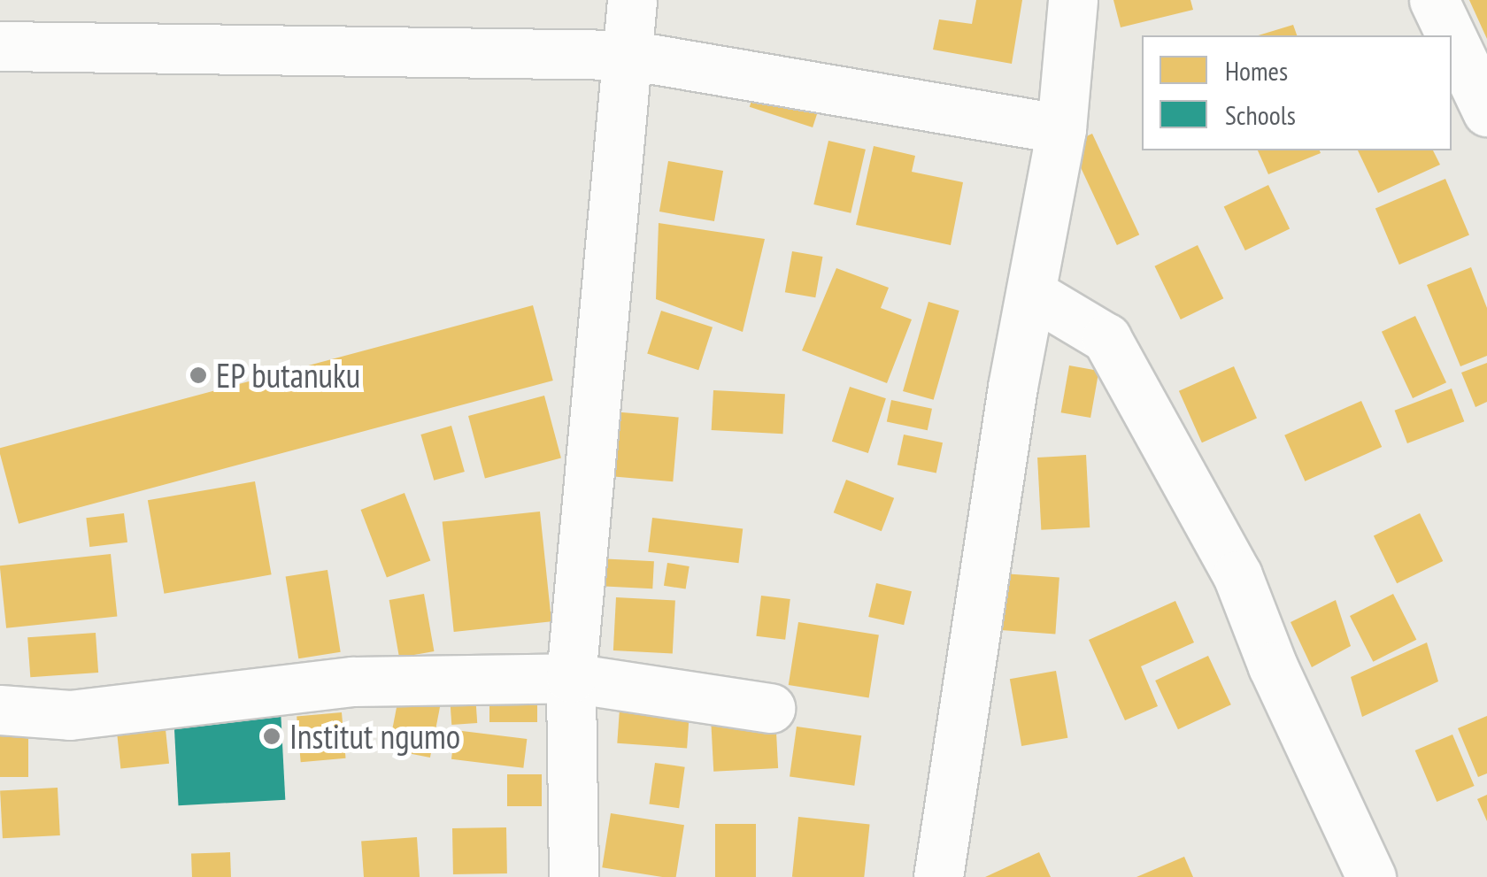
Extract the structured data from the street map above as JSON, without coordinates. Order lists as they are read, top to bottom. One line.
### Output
{"places":["EP butanuku","Institut ngumo"],"legend":["Homes","Schools"]}
